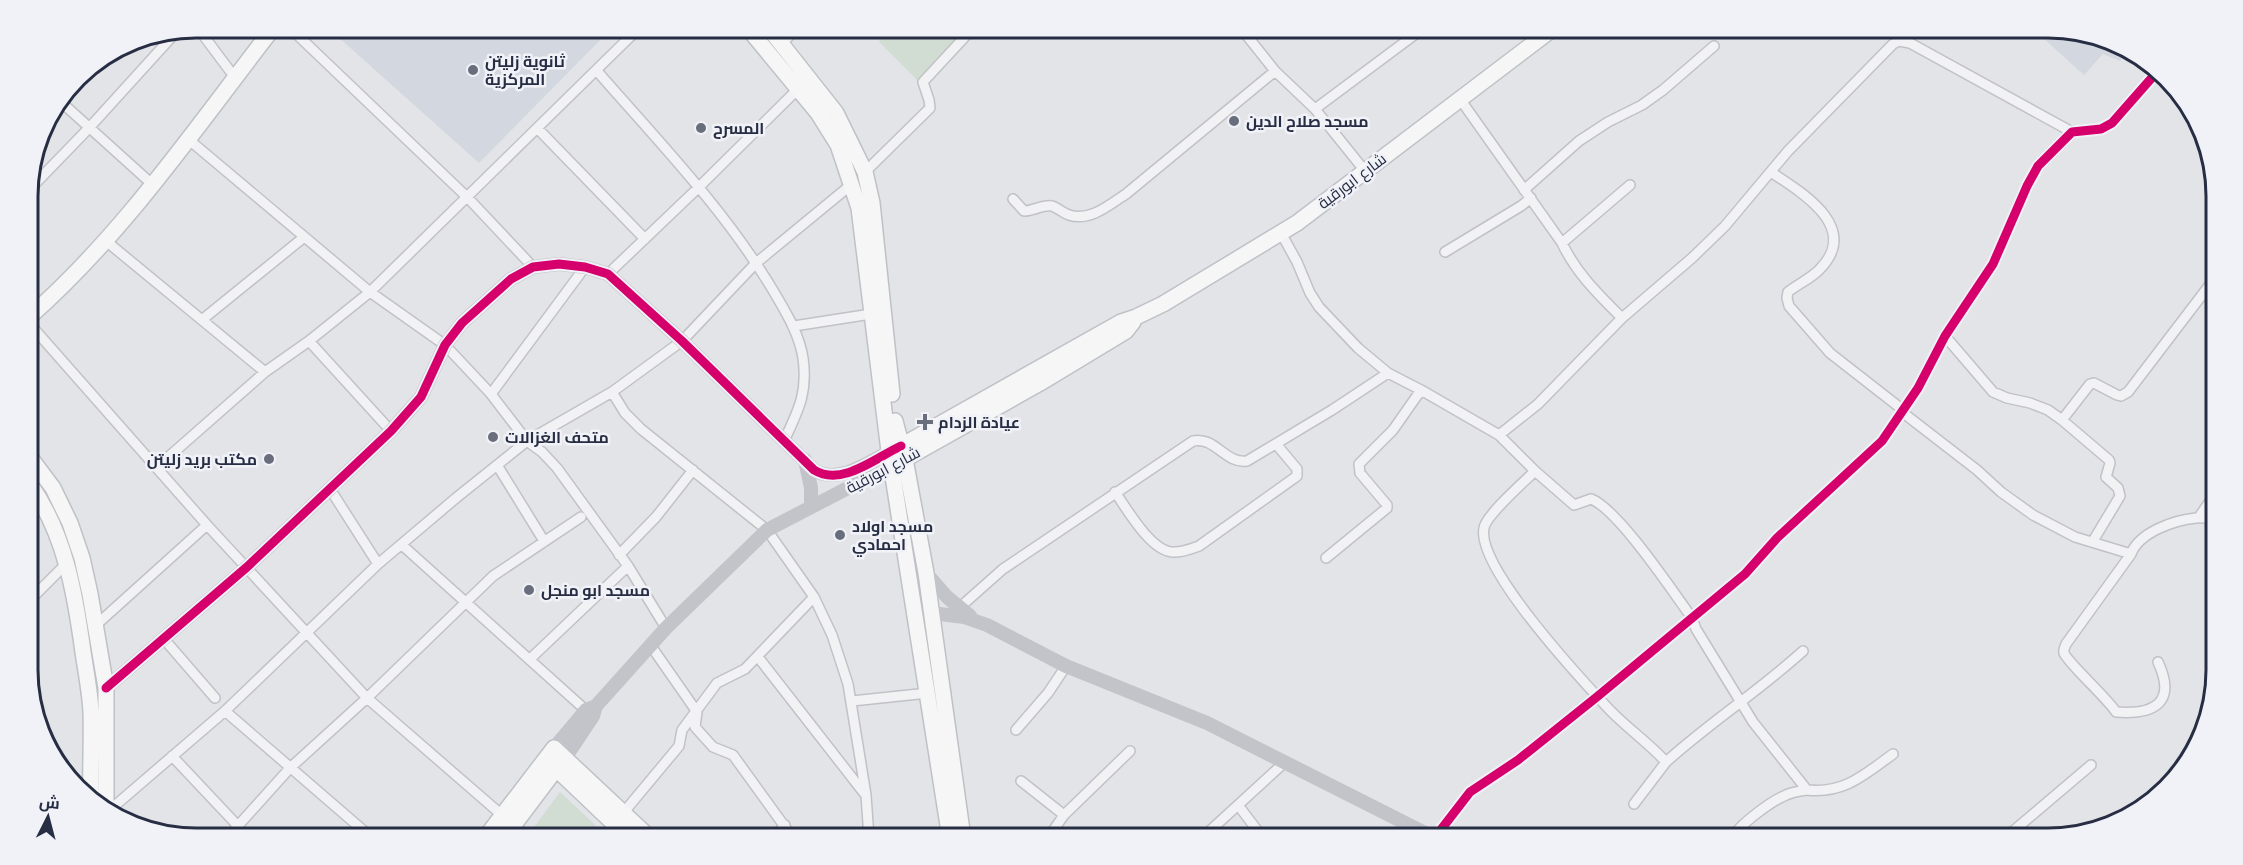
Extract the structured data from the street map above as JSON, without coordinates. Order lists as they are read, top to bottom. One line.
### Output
{"streets":{"main road":["شارع ابورقية"]},"places":{"other":["ثانوية زليتن المركزية","مسجد صلاح الدين","المسرح","متحف الغزالات","مكتب بريد زليتن","مسجد اولاد احمادي","مسجد ابو منجل"],"health":["عيادة الزدام"]},"north":"top"}
